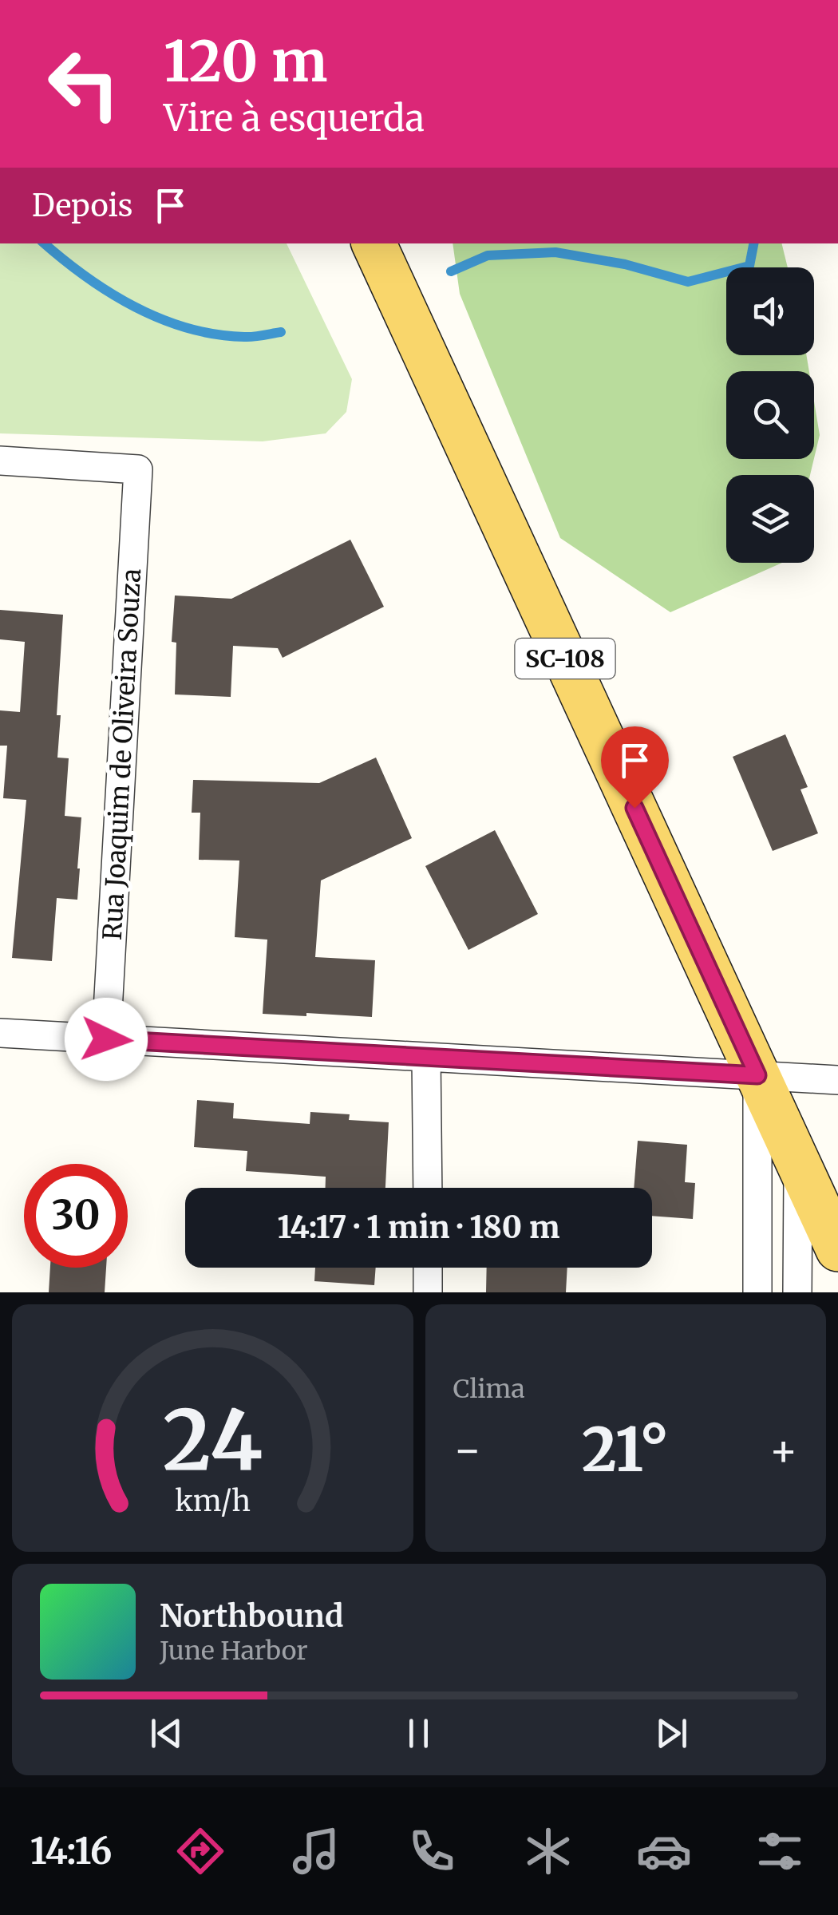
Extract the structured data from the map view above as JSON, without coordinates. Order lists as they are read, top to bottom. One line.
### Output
{"streets":{"main road":["SC-108"],"street":["Rua Joaquim de Oliveira Souza"]},"page":{"turn":["120 m","Vire à esquerda"],"then":"Depois","limit":"30","trip":"14:17 · 1 min · 180 m","tile":"Clima","heat":["−","21°","+"],"song":["Northbound","June Harbor"],"tabs":"14:16","gauge":["24","km/h"]}}
